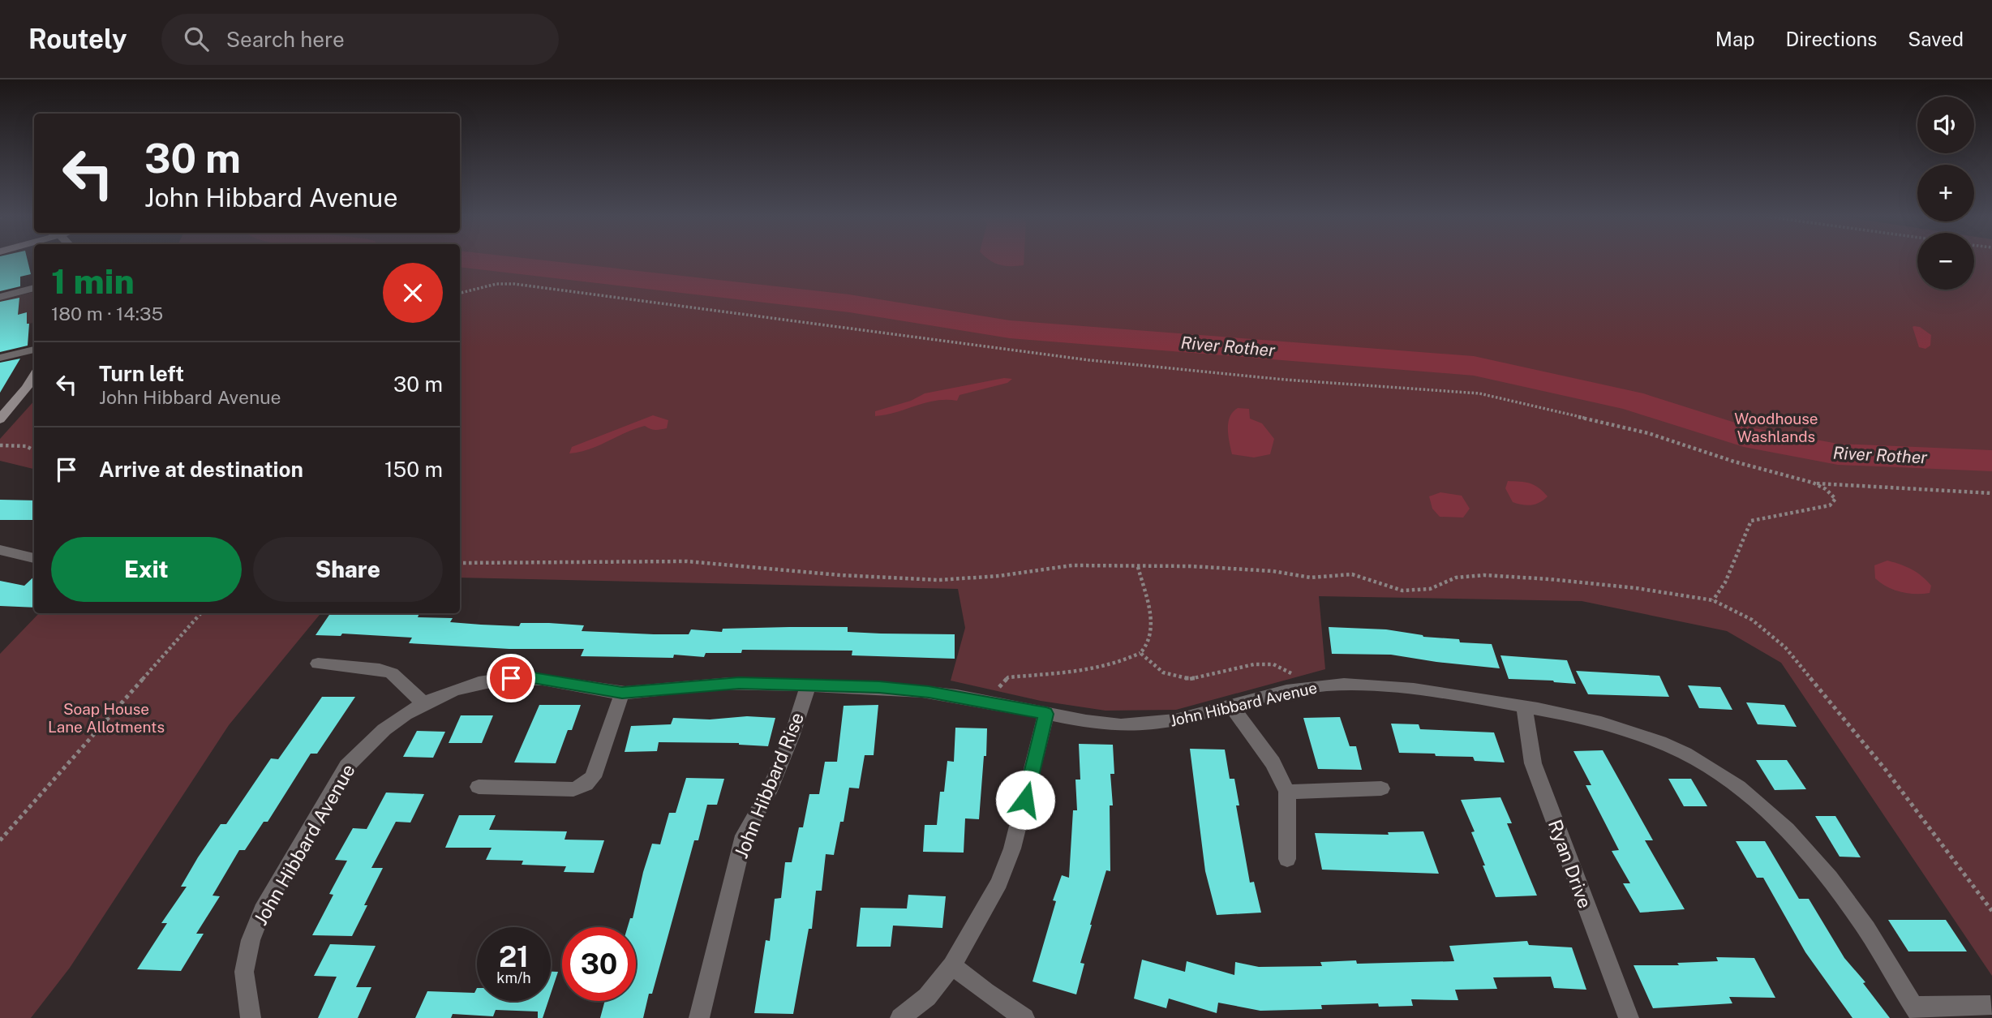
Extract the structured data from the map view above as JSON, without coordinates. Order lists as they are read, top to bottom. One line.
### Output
{"streets":{"street":["John Hibbard Avenue","John Hibbard Rise","Ryan Drive"]},"crossings":[["John Hibbard Avenue","John Hibbard Rise"],["John Hibbard Avenue","Ryan Drive"]],"water":["River Rother"],"parks":["Woodhouse Washlands","Soap House Lane Allotments"],"page":{"header":"Routely","search":"Search here","nav":["Map","Directions","Saved"],"map_buttons":["+","−"],"turn":["30 m","John Hibbard Avenue"],"heading":["1 min","180 m · 14:35"],"list":[{"name":"Turn left","note":"John Hibbard Avenue","value":"30 m"},{"name":"Arrive at destination","value":"150 m"}],"buttons":["Exit","Share"],"speed":"21 km/h","limit":"30"}}
